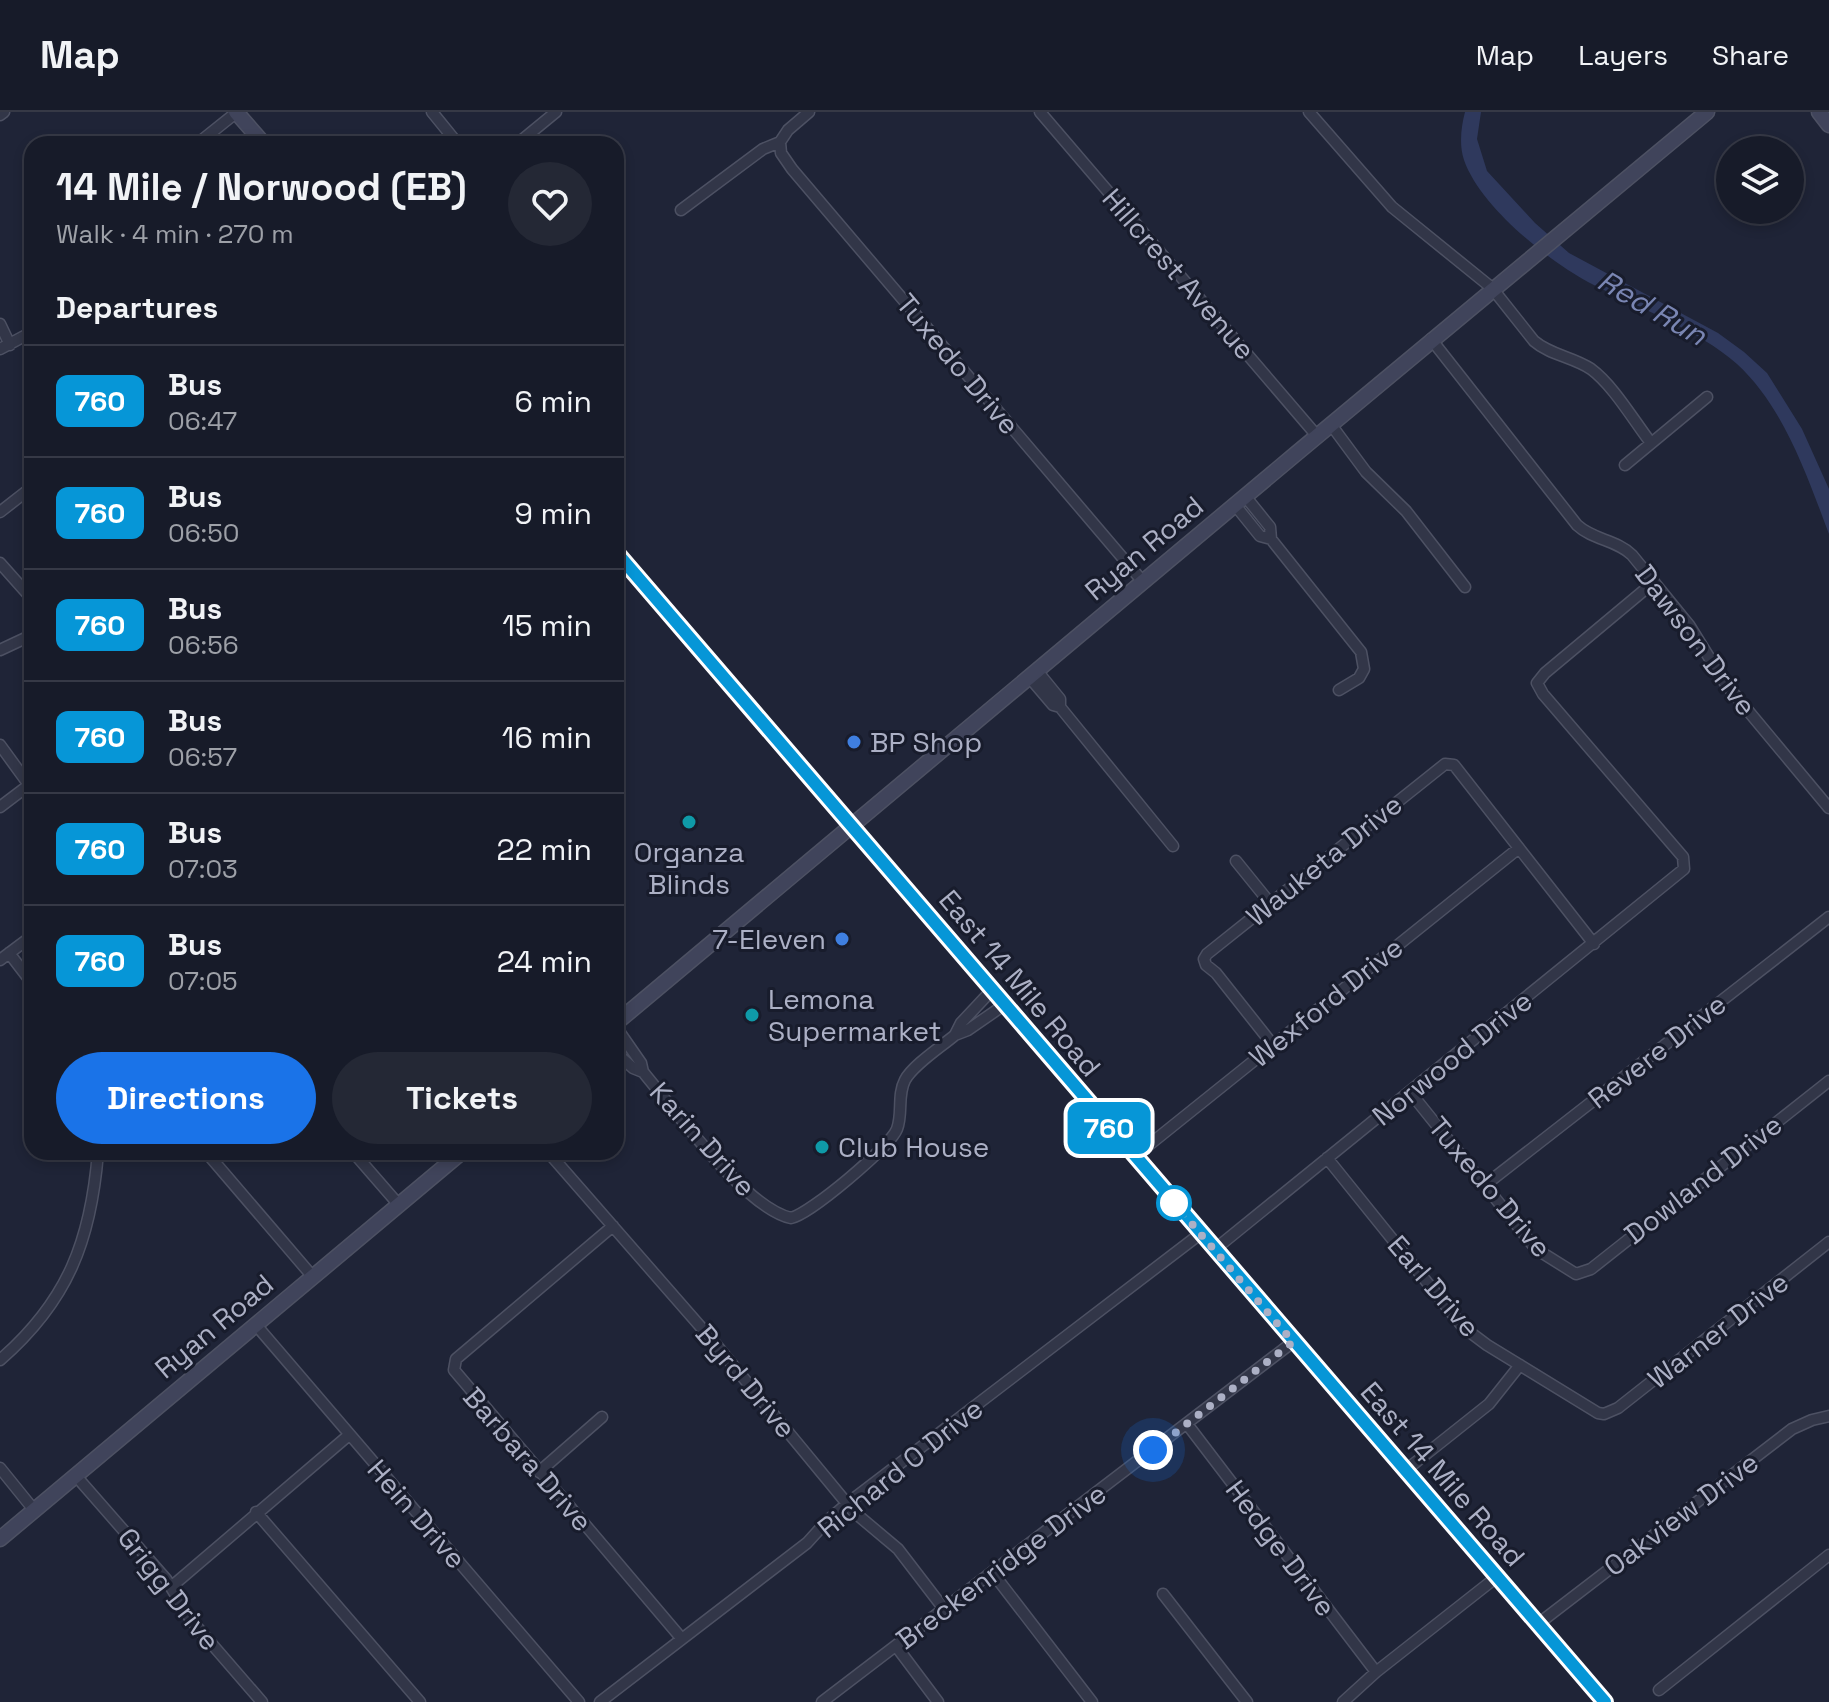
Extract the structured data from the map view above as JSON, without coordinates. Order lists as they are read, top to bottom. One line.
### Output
{"streets":{"main road":["Ryan Road","East 14 Mile Road"],"street":["Hillcrest Avenue","Tuxedo Drive","Dawson Drive","Wauketa Drive","Wexford Drive","Revere Drive","Norwood Drive","Karin Drive","Dowland Drive","Earl Drive","Warner Drive","Byrd Drive","Barbara Drive","Richard O Drive","Hein Drive","Oakview Drive","Hedge Drive","Breckenridge Drive","Grigg Drive"]},"crossings":[["Hillcrest Avenue","Ryan Road"],["Tuxedo Drive","Ryan Road"],["Tuxedo Drive","Revere Drive"],["Tuxedo Drive","Norwood Drive"],["Tuxedo Drive","Dowland Drive"],["Ryan Road","Dawson Drive"],["Ryan Road","East 14 Mile Road"],["Ryan Road","Hein Drive"],["Ryan Road","Grigg Drive"],["Dawson Drive","Norwood Drive"],["Wauketa Drive","Wexford Drive"],["East 14 Mile Road","Wexford Drive"],["East 14 Mile Road","Norwood Drive"],["East 14 Mile Road","Karin Drive"],["East 14 Mile Road","Richard O Drive"],["East 14 Mile Road","Oakview Drive"],["East 14 Mile Road","Breckenridge Drive"],["Norwood Drive","Earl Drive"],["Earl Drive","Warner Drive"],["Byrd Drive","Barbara Drive"],["Byrd Drive","Richard O Drive"],["Byrd Drive","Breckenridge Drive"],["Barbara Drive","Richard O Drive"],["Hedge Drive","Breckenridge Drive"]],"water":["Red Run"],"places":["BP Shop","Organza Blinds","7-Eleven","Lemona Supermarket","Club House"],"lines":["bus line 760"],"page":{"header":"Map","nav":["Map","Layers","Share"],"on_map":"760","heading":[["14 Mile / Norwood (EB)","Walk · 4 min · 270 m"],"Departures"],"list":[{"mark":"760","name":"Bus","note":"06:47","value":"6 min"},{"mark":"760","name":"Bus","note":"06:50","value":"9 min"},{"mark":"760","name":"Bus","note":"06:56","value":"15 min"},{"mark":"760","name":"Bus","note":"06:57","value":"16 min"},{"mark":"760","name":"Bus","note":"07:03","value":"22 min"},{"mark":"760","name":"Bus","note":"07:05","value":"24 min"}],"buttons":["Directions","Tickets"]}}
